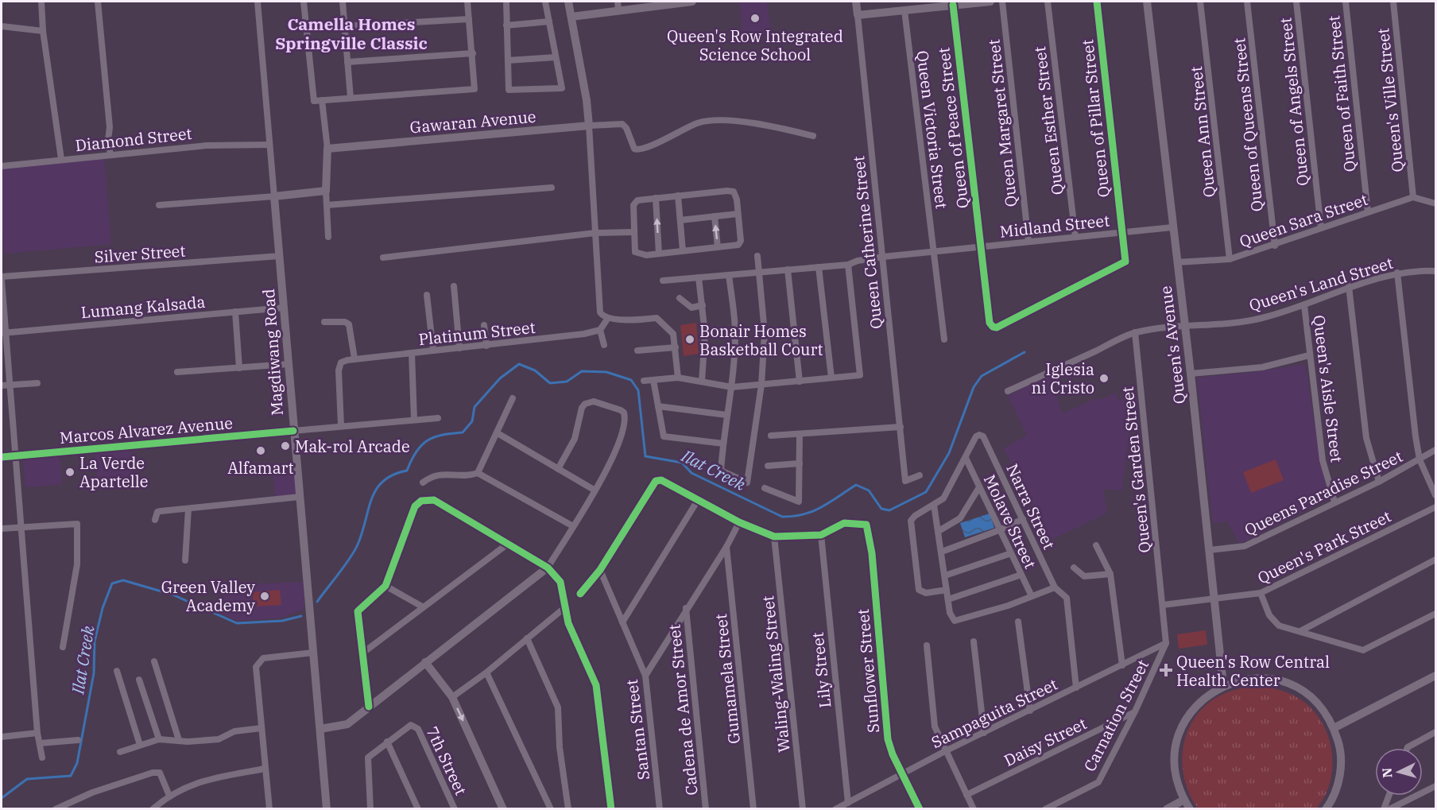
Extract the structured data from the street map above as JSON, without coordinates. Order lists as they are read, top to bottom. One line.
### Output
{"streets":{"street":["Queen of Faith Street","Queen's Ville Street","Queen of Angels Street","Queen of Pillar Street","Queen Esther Street","Gawaran Avenue","Queen Margaret Street","Queen of Queens Street","Queen of Peace Street","Queen Victoria Street","Queen Ann Street","Diamond Street","Queen Sara Street","Midland Street","Queen Catherine Street","Silver Street","Queen's Land Street","Lumang Kalsada","Platinum Street","Queen's Avenue","Magdiwang Road","Queen's Aisle Street","Marcos Alvarez Avenue","Queen's Garden Street","Queens Paradise Street","Narra Street","Molave Street","Queen's Park Street","Lily Street","Sunflower Street","Waling-Waling Street","Gumamela Street","Cadena de Amor Street","Sampaguita Street","Carnation Street","Santan Street","Daisy Street","7th Street"]},"crossings":[["Queen of Faith Street","Queen Sara Street"],["Queen's Ville Street","Queen Sara Street"],["Queen of Angels Street","Queen Sara Street"],["Queen of Pillar Street","Queen of Peace Street"],["Queen of Pillar Street","Midland Street"],["Queen Esther Street","Midland Street"],["Queen Margaret Street","Midland Street"],["Queen of Queens Street","Queen Sara Street"],["Queen of Peace Street","Midland Street"],["Queen Victoria Street","Midland Street"],["Queen Ann Street","Queen Sara Street"],["Diamond Street","Magdiwang Road"],["Queen Sara Street","Queen's Avenue"],["Midland Street","Queen Catherine Street"],["Midland Street","Queen's Avenue"],["Silver Street","Magdiwang Road"],["Queen's Land Street","Queen's Avenue"],["Queen's Land Street","Queen's Aisle Street"],["Lumang Kalsada","Magdiwang Road"],["Queen's Avenue","Queens Paradise Street"],["Queen's Avenue","Queen's Park Street"],["Magdiwang Road","Marcos Alvarez Avenue"],["Queen's Aisle Street","Queens Paradise Street"],["Queen's Garden Street","Queen's Park Street"],["Queen's Garden Street","Carnation Street"],["Narra Street","Molave Street"],["Narra Street","Sampaguita Street"],["Queen's Park Street","Carnation Street"],["Lily Street","Sunflower Street"],["Lily Street","Sampaguita Street"],["Sunflower Street","Sampaguita Street"],["Sampaguita Street","Carnation Street"],["Carnation Street","Daisy Street"]],"districts":["Camella Homes Springville Classic"],"water":["Ilat Creek"],"places":{"other":["Queen's Row Integrated Science School","Bonair Homes Basketball Court","Iglesia ni Cristo","Mak-rol Arcade","Alfamart","La Verde Apartelle","Green Valley Academy"],"health":["Queen's Row Central Health Center"]},"north":"left"}
